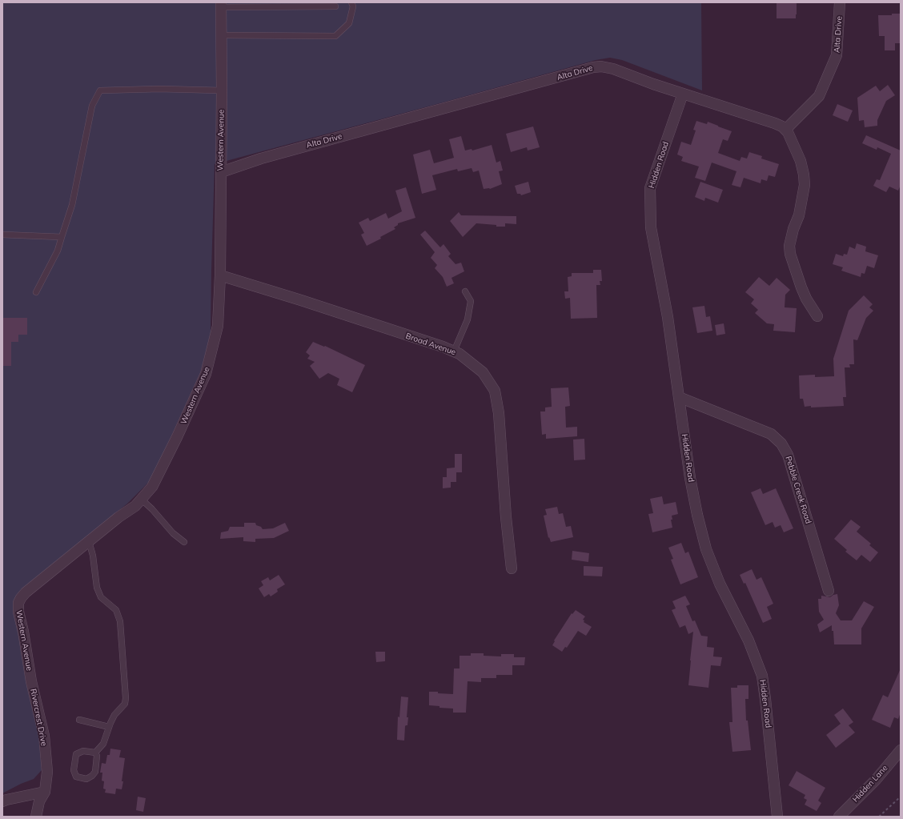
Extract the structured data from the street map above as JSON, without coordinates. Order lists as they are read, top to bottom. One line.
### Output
{"streets":{"street":["Alta Drive","Western Avenue","Hidden Road","Broad Avenue","Pebble Creek Road","Rivercrest Drive","Hidden Lane"]},"crossings":[["Alta Drive","Western Avenue"],["Alta Drive","Hidden Road"],["Western Avenue","Broad Avenue"],["Western Avenue","Rivercrest Drive"],["Hidden Road","Pebble Creek Road"]]}
